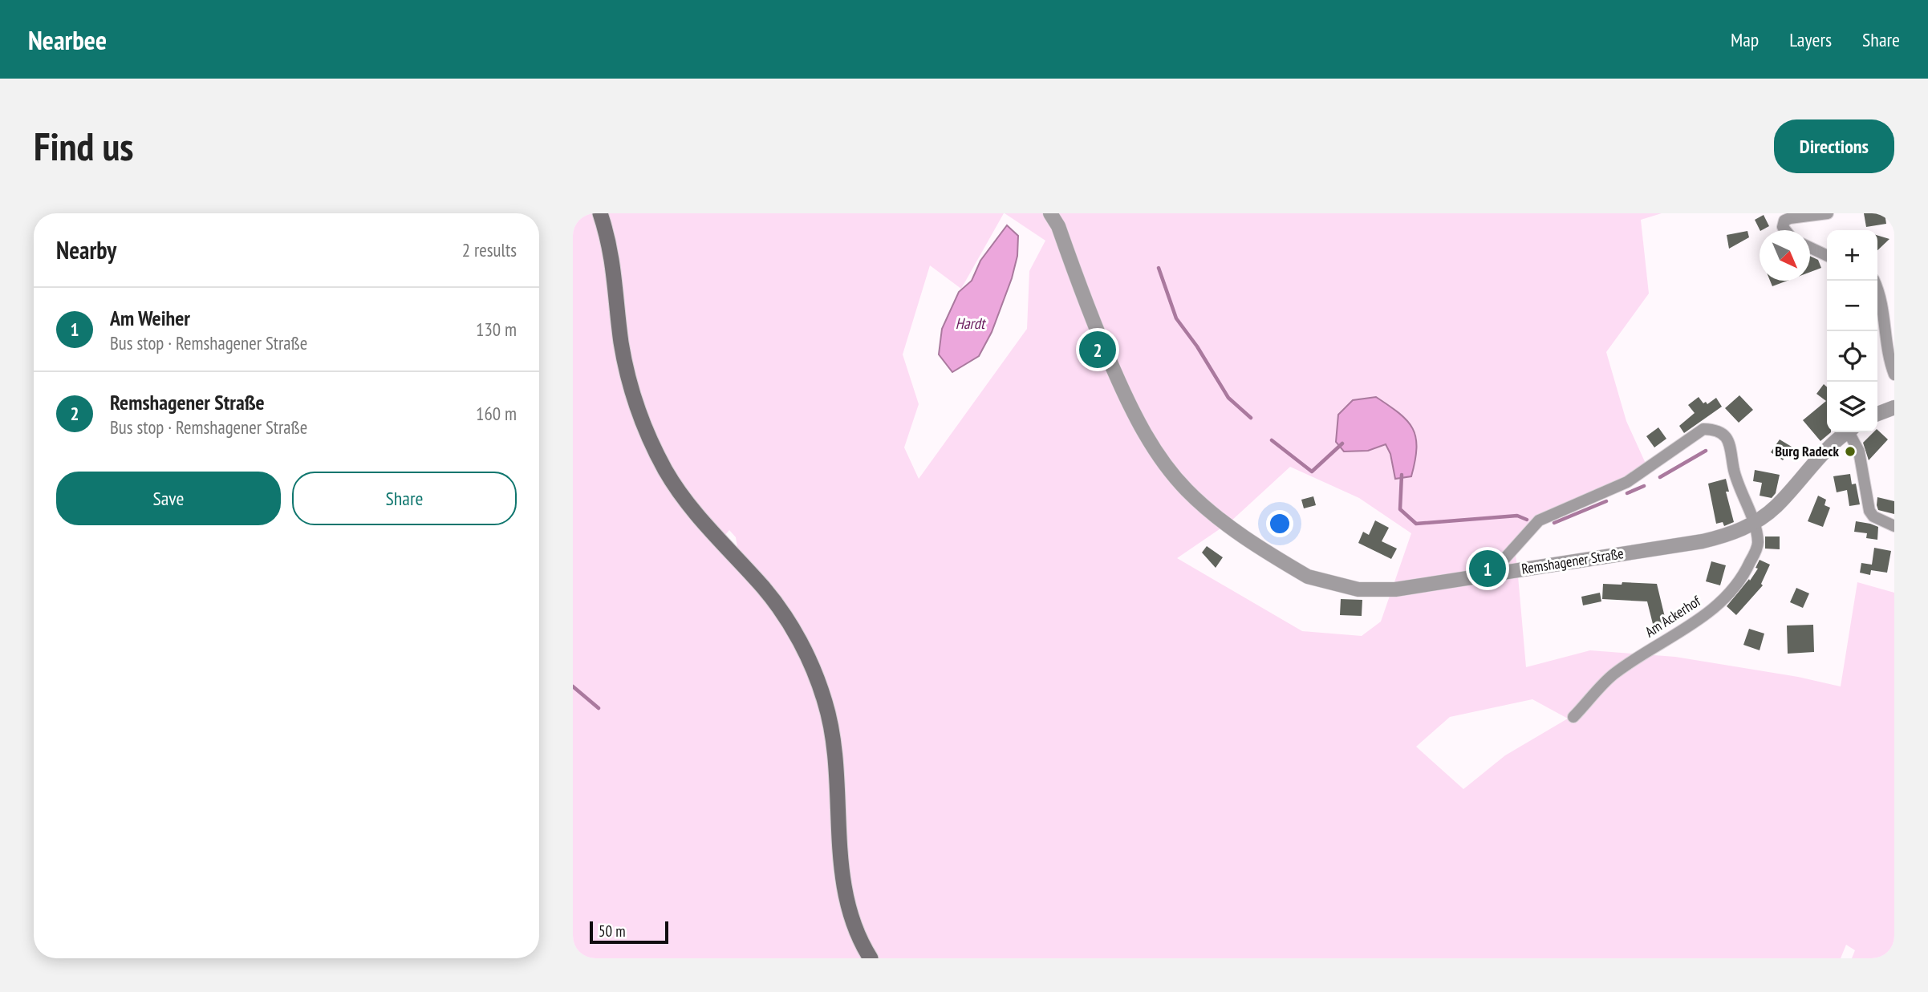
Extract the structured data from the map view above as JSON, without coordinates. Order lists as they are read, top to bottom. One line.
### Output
{"streets":{"street":["Remshagener Straße","Am Ackerhof"]},"crossings":[["Remshagener Straße","Am Ackerhof"]],"water":["Hardt"],"places":["Burg Radeck"],"scale_bar":"50 m","north":"bottom right","page":{"header":"Nearbee","nav":["Map","Layers","Share"],"buttons":["Directions",["Save","Share"]],"title":"Find us","heading":["Nearby","2 results"],"map_buttons":["+","−"],"list":[{"mark":"1","name":"Am Weiher","note":"Bus stop · Remshagener Straße","value":"130 m"},{"mark":"2","name":"Remshagener Straße","note":"Bus stop · Remshagener Straße","value":"160 m"}],"pins":["2","1"],"scale":"50 m"}}
